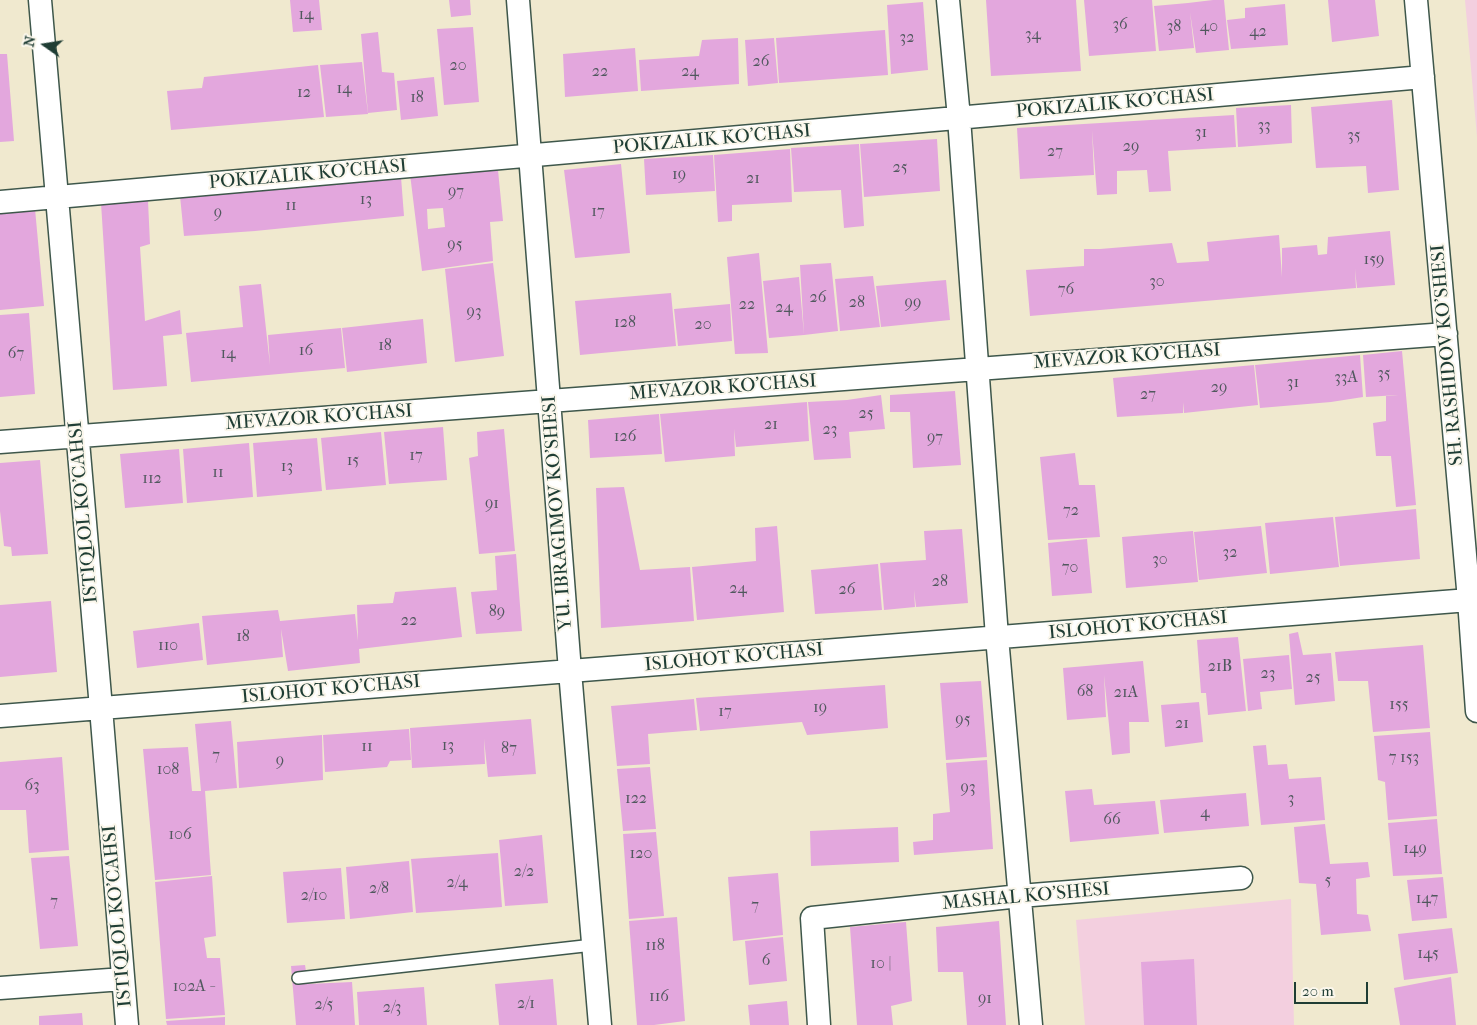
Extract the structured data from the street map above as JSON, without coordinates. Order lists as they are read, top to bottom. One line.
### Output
{"streets":{"street":["POKIZALIK KO'CHASI","SH. RASHIDOV KO'SHESI","MEVAZOR KO'CHASI","ISTIQLOL KO'CAHSI","YU. IBRAGIMOV KO'SHESI","ISLOHOT KO'CHASI","MASHAL KO'SHESI"]},"crossings":[["POKIZALIK KO'CHASI","SH. RASHIDOV KO'SHESI"],["POKIZALIK KO'CHASI","ISTIQLOL KO'CAHSI"],["POKIZALIK KO'CHASI","YU. IBRAGIMOV KO'SHESI"],["SH. RASHIDOV KO'SHESI","MEVAZOR KO'CHASI"],["SH. RASHIDOV KO'SHESI","ISLOHOT KO'CHASI"],["MEVAZOR KO'CHASI","ISTIQLOL KO'CAHSI"],["MEVAZOR KO'CHASI","YU. IBRAGIMOV KO'SHESI"],["ISTIQLOL KO'CAHSI","ISLOHOT KO'CHASI"],["YU. IBRAGIMOV KO'SHESI","ISLOHOT KO'CHASI"]],"house_numbers":["14","36","38","40","42","34","32","26","20","22","24","14","12","18","33","31","35","29","27","25","19","21","97","13","11","17","9","95","159","30","76","26","28","99","22","24","93","128","20","18","16","67","14","35","33A","31","29","27","25","21","23","126","97","17","15","13","11","112","91","72","32","30","70","28","24","26","89","22","18","110","21B","23","25","68","21A","155","19","17","95","21","13","11","87","7","7 153","9","108","63","93","122","3","4","66","106","149","120","2/2","5","2/4","2/8","2/10","147","7","7","118","145","6","10 |","102A -","116","91","2/1","2/5","2/3"],"scale_bar":"20 m","north":"left"}
